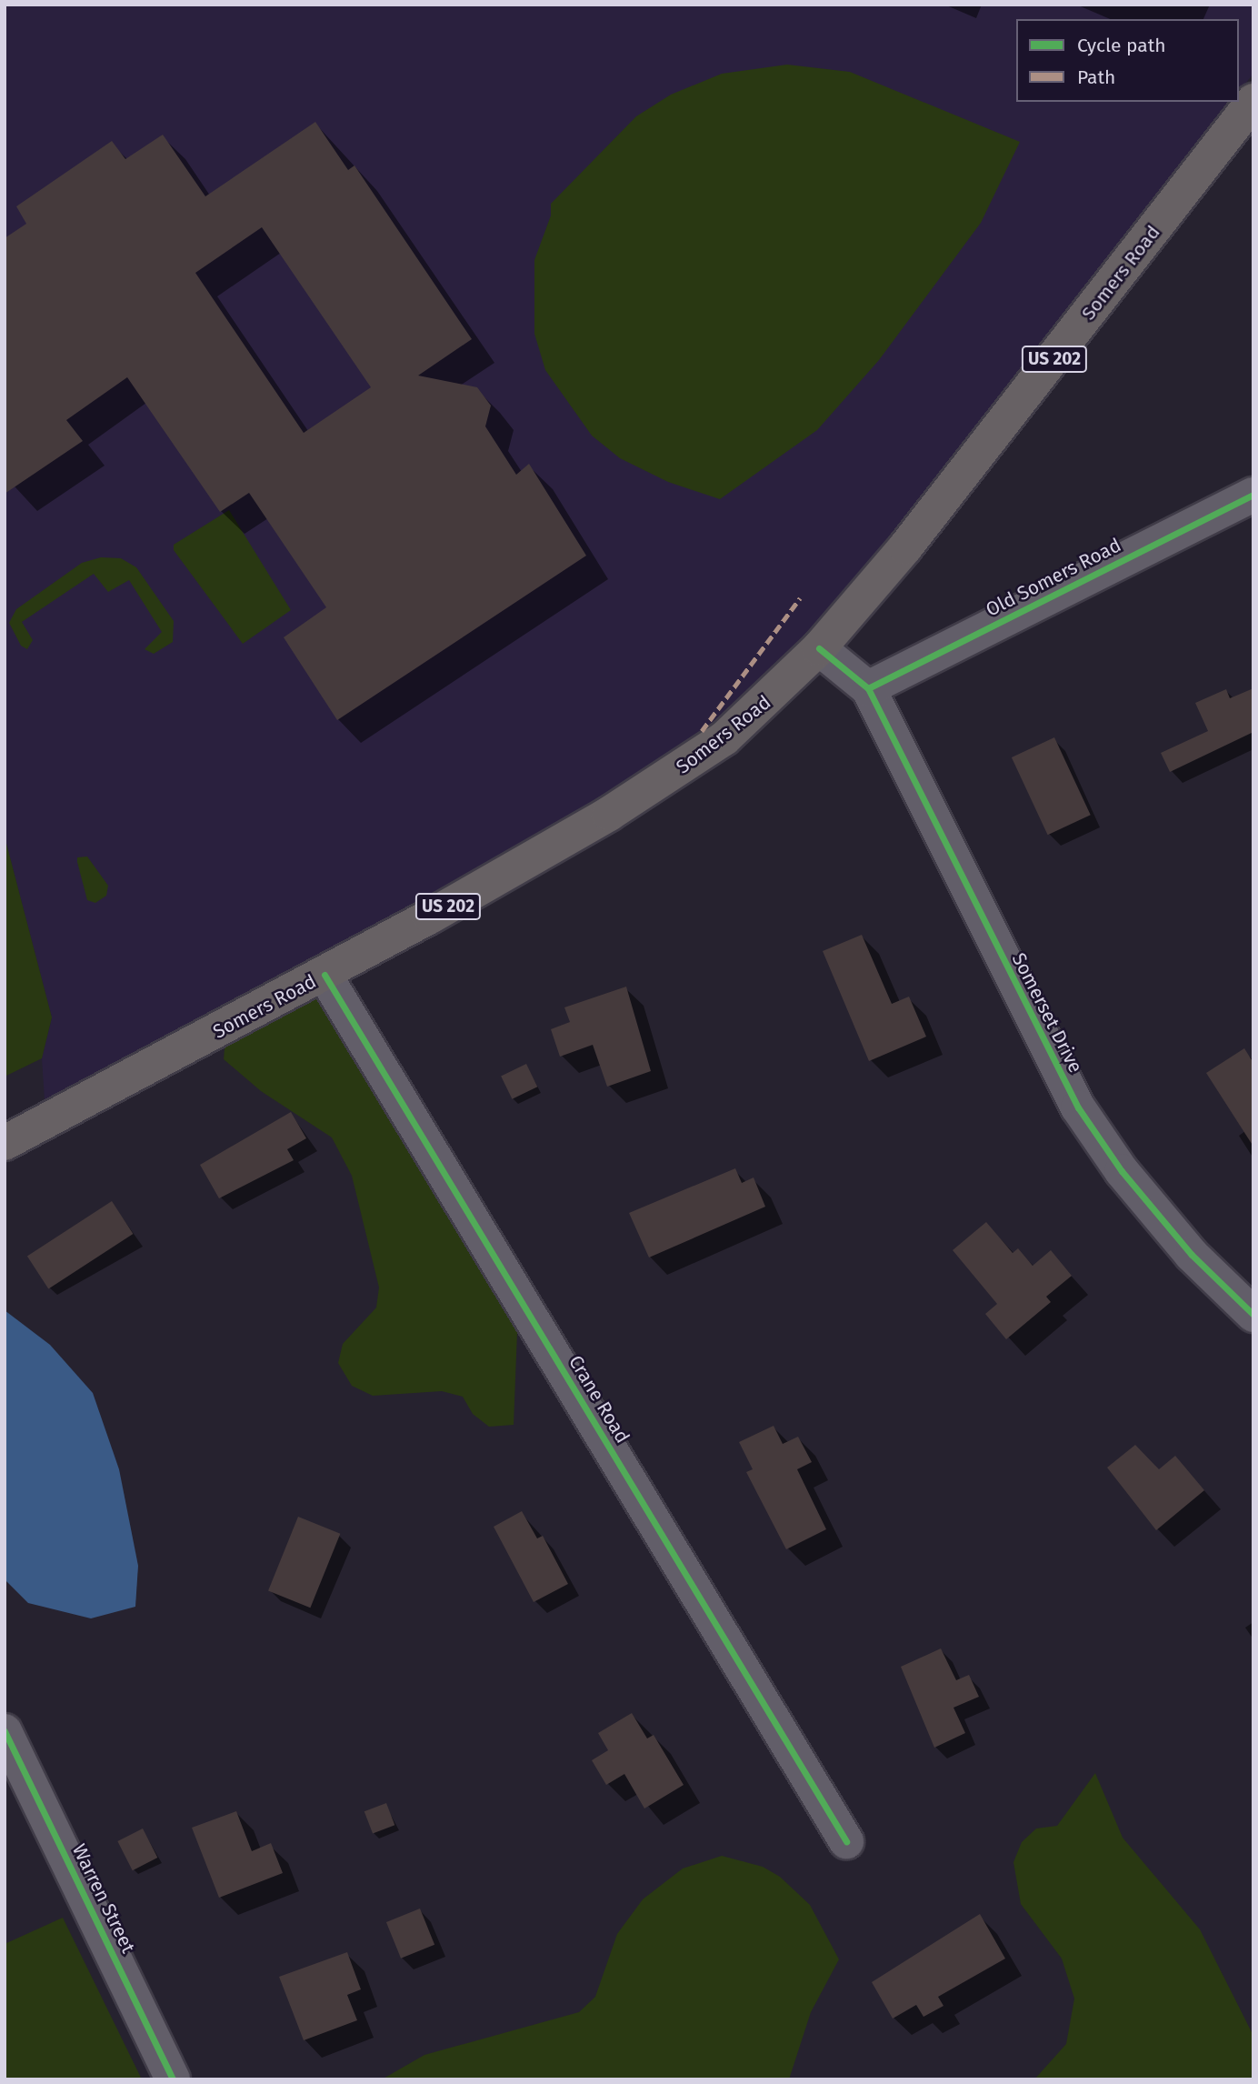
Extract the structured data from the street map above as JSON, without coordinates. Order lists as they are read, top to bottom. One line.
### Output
{"streets":{"main road":["Somers Road","US 202"],"street":["Old Somers Road","Somerset Drive","Crane Road","Warren Street"]},"crossings":[["Somers Road","Crane Road"],["Old Somers Road","Somerset Drive"]],"legend":["Cycle path","Path"]}
